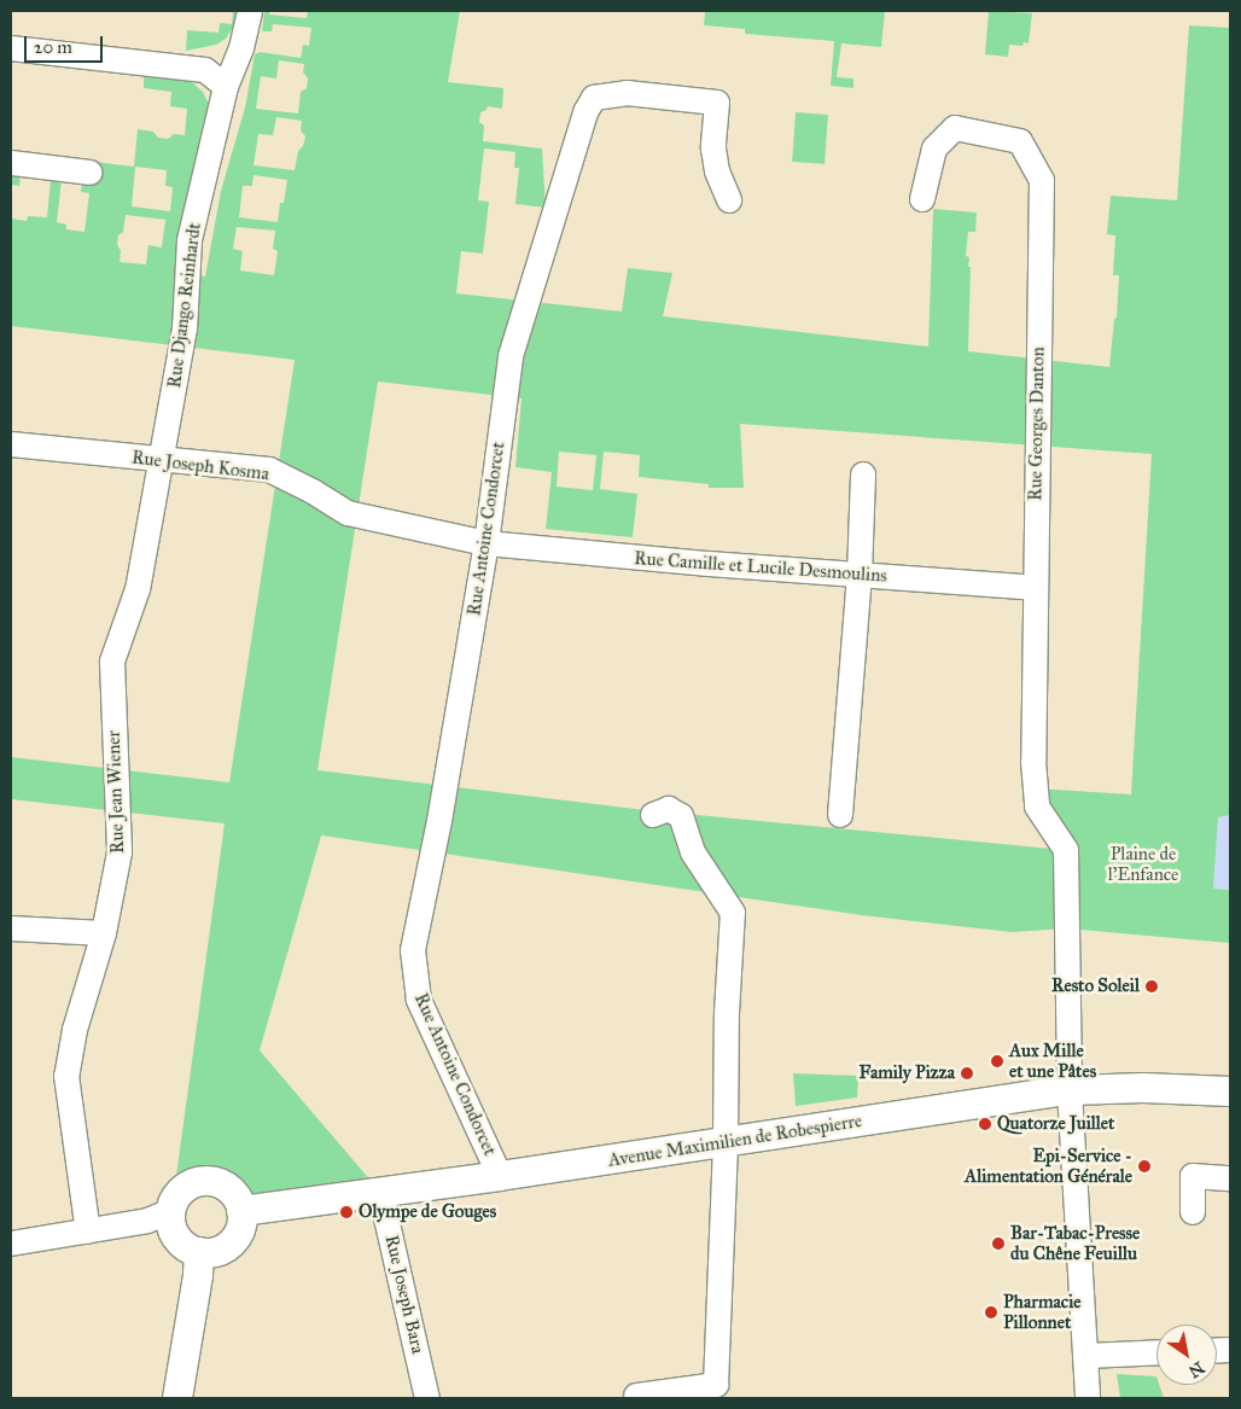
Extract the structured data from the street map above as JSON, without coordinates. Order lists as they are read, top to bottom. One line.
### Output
{"streets":{"street":["Rue Django Reinhardt","Rue Georges Danton","Rue Joseph Kosma","Rue Antoine Condorcet","Rue Camille et Lucile Desmoulins","Rue Jean Wiener","Avenue Maximilien de Robespierre","Rue Joseph Bara"]},"crossings":[["Rue Django Reinhardt","Rue Joseph Kosma"],["Rue Django Reinhardt","Rue Jean Wiener"],["Rue Georges Danton","Rue Camille et Lucile Desmoulins"],["Rue Georges Danton","Avenue Maximilien de Robespierre"],["Rue Joseph Kosma","Rue Antoine Condorcet"],["Rue Joseph Kosma","Rue Camille et Lucile Desmoulins"],["Rue Joseph Kosma","Rue Jean Wiener"],["Rue Antoine Condorcet","Rue Camille et Lucile Desmoulins"],["Rue Antoine Condorcet","Avenue Maximilien de Robespierre"],["Avenue Maximilien de Robespierre","Rue Joseph Bara"]],"parks":["Plaine de l'Enfance"],"places":["Resto Soleil","Aux Mille et une Pâtes","Family Pizza","Quatorze Juillet","Epi-Service - Alimentation Générale","Olympe de Gouges","Bar-Tabac-Presse du Chêne Feuillu","Pharmacie Pillonnet"],"scale_bar":"20 m","north":"bottom right"}
